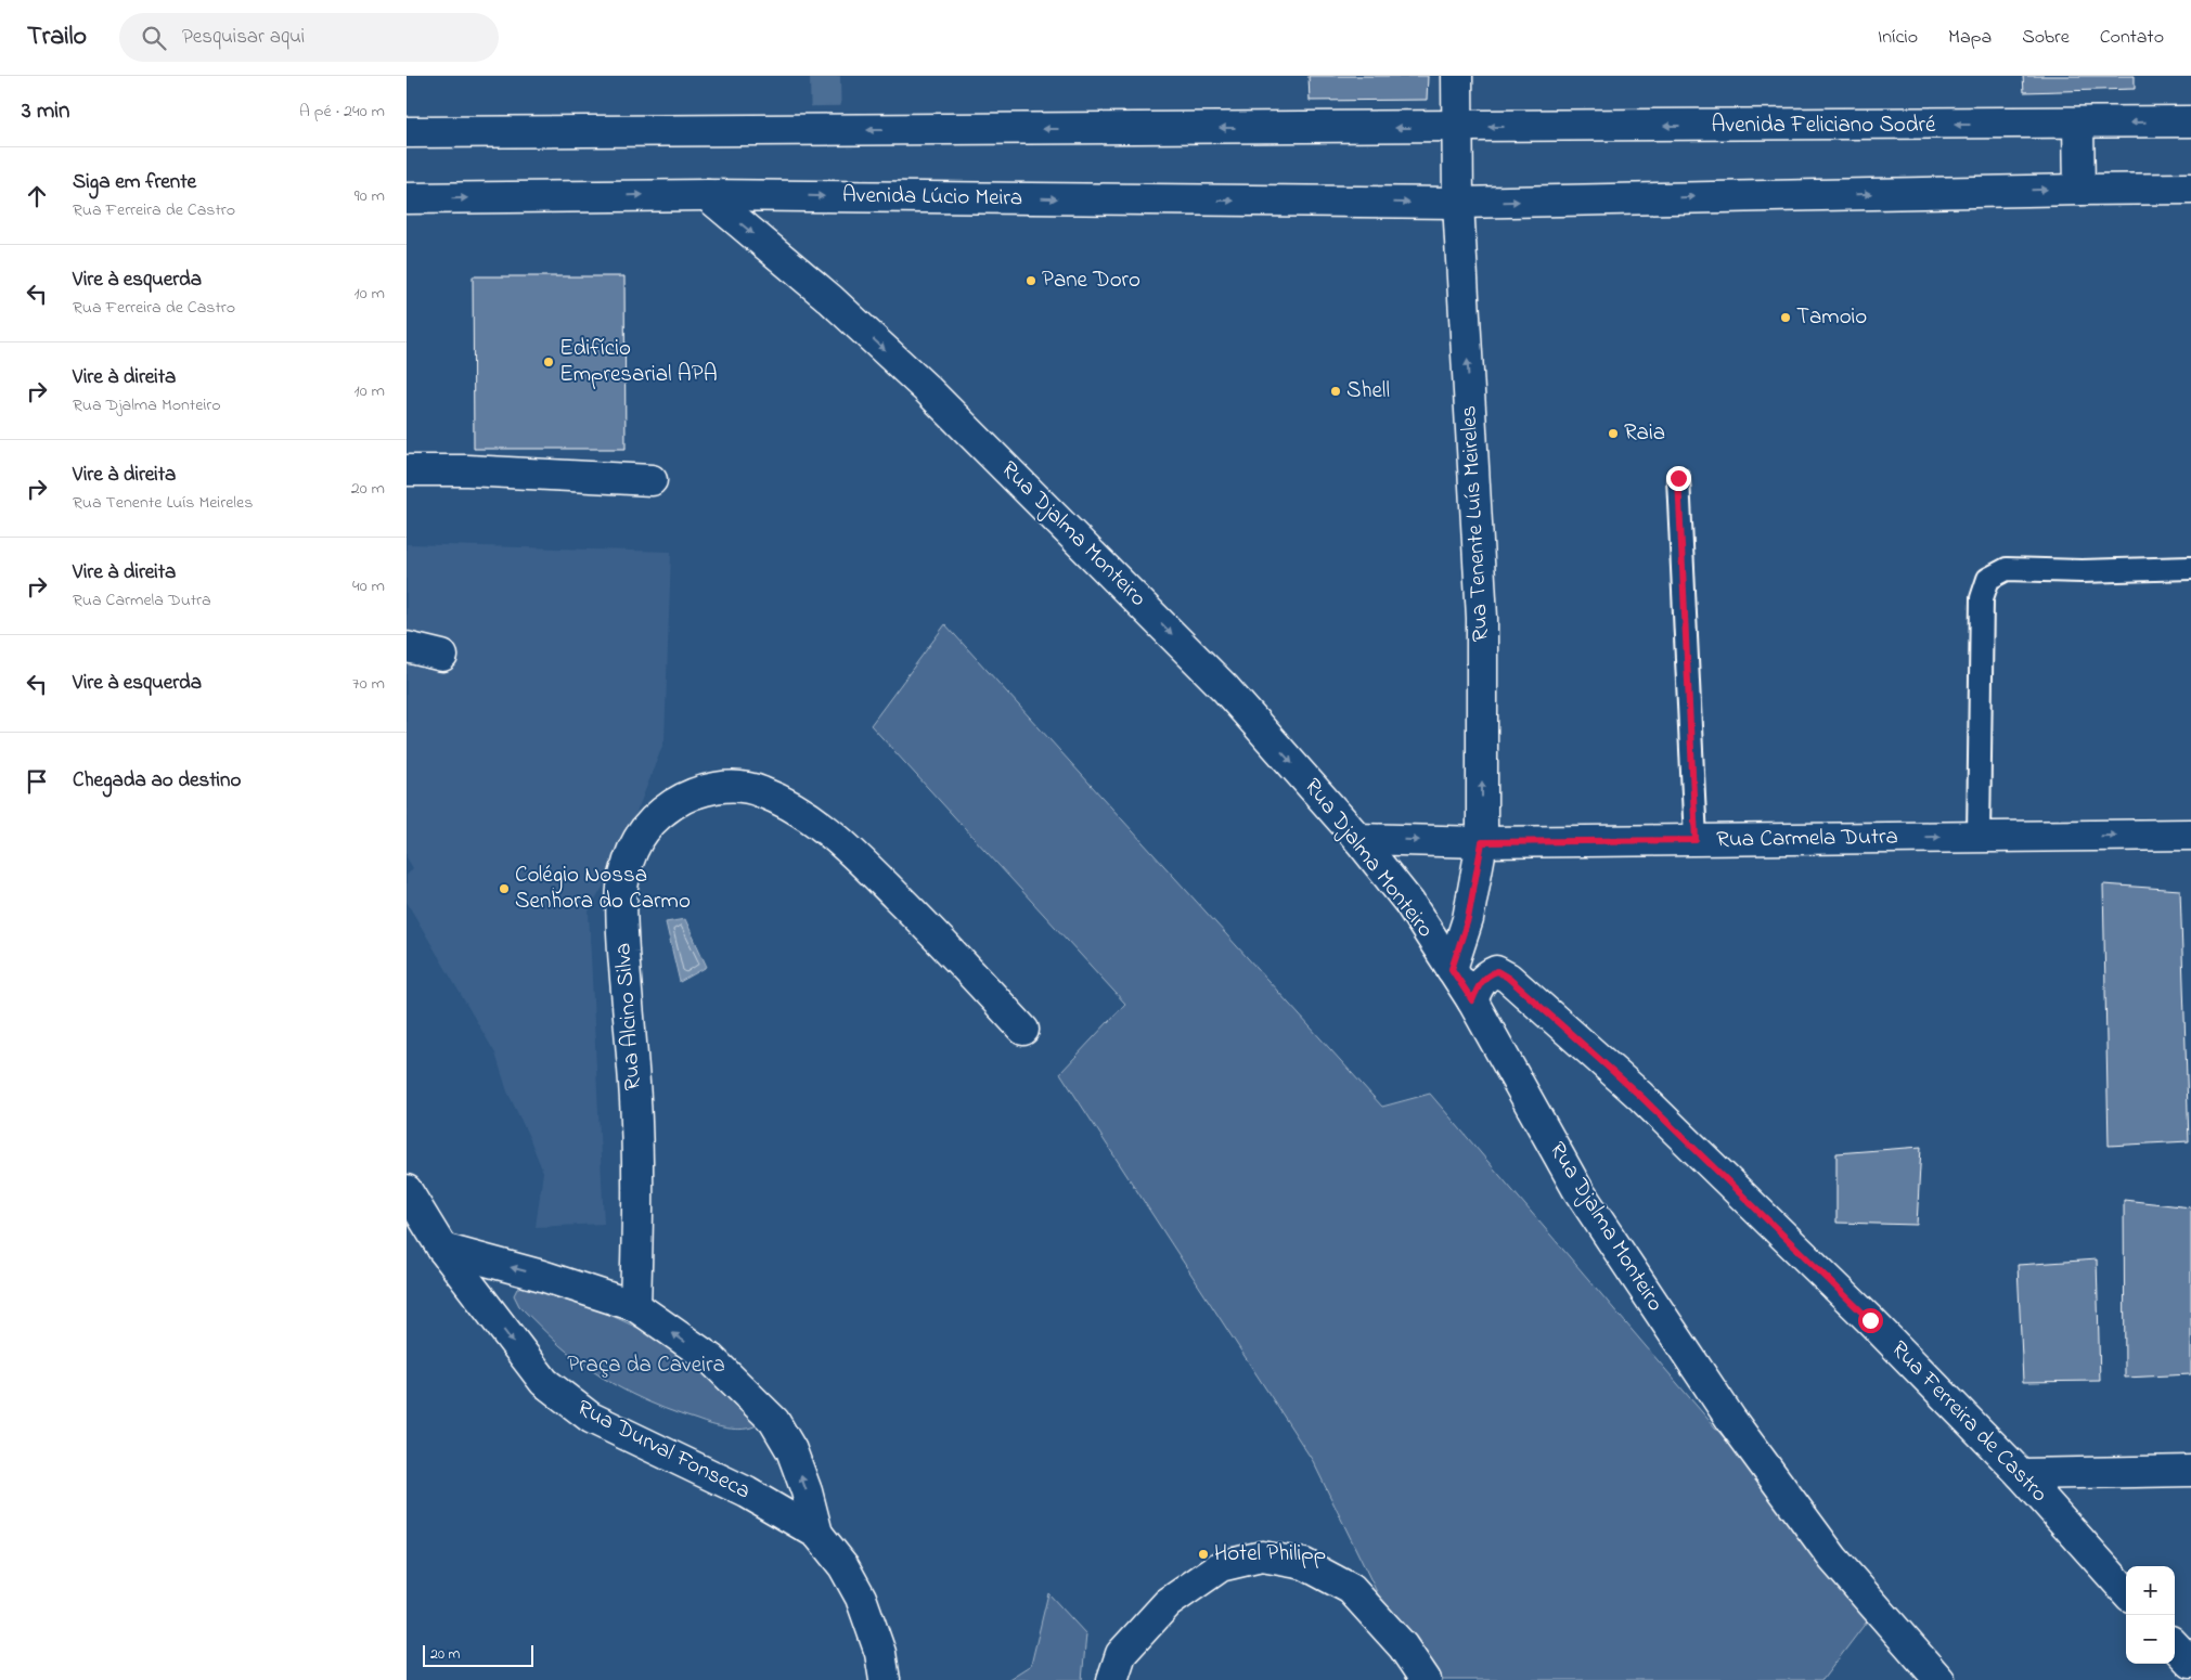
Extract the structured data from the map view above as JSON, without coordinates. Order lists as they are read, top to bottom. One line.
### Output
{"streets":{"main road":["Avenida Feliciano Sodré","Avenida Lúcio Meira","Rua Tenente Luís Meireles","Rua Djalma Monteiro","Rua Carmela Dutra","Rua Alcino Silva","Rua Ferreira de Castro","Rua Durval Fonseca"]},"crossings":[["Avenida Feliciano Sodré","Rua Tenente Luís Meireles"],["Avenida Lúcio Meira","Rua Tenente Luís Meireles"],["Avenida Lúcio Meira","Rua Djalma Monteiro"],["Rua Tenente Luís Meireles","Rua Djalma Monteiro"],["Rua Tenente Luís Meireles","Rua Carmela Dutra"],["Rua Djalma Monteiro","Rua Carmela Dutra"],["Rua Djalma Monteiro","Rua Ferreira de Castro"],["Rua Alcino Silva","Rua Durval Fonseca"]],"one_way":["Rua Tenente Luís Meireles","Rua Djalma Monteiro","Rua Carmela Dutra"],"parks":["Praça da Caveira"],"places":["Pane Doro","Tamoio","Edifício Empresarial APA","Shell","Raia","Colégio Nossa Senhora do Carmo","Hotel Philipp"],"scale_bar":"20 m","page":{"header":"Trailo","search":"Pesquisar aqui","nav":["Início","Mapa","Sobre","Contato"],"heading":["3 min","A pé · 240 m"],"list":[["Siga em frente","Rua Ferreira de Castro","90 m"],["Vire à esquerda","Rua Ferreira de Castro","10 m"],["Vire à direita","Rua Djalma Monteiro","10 m"],["Vire à direita","Rua Tenente Luís Meireles","20 m"],["Vire à direita","Rua Carmela Dutra","40 m"],["Vire à esquerda","70 m"],"Chegada ao destino"],"map_buttons":["+","−"],"scale":"20 m"}}
